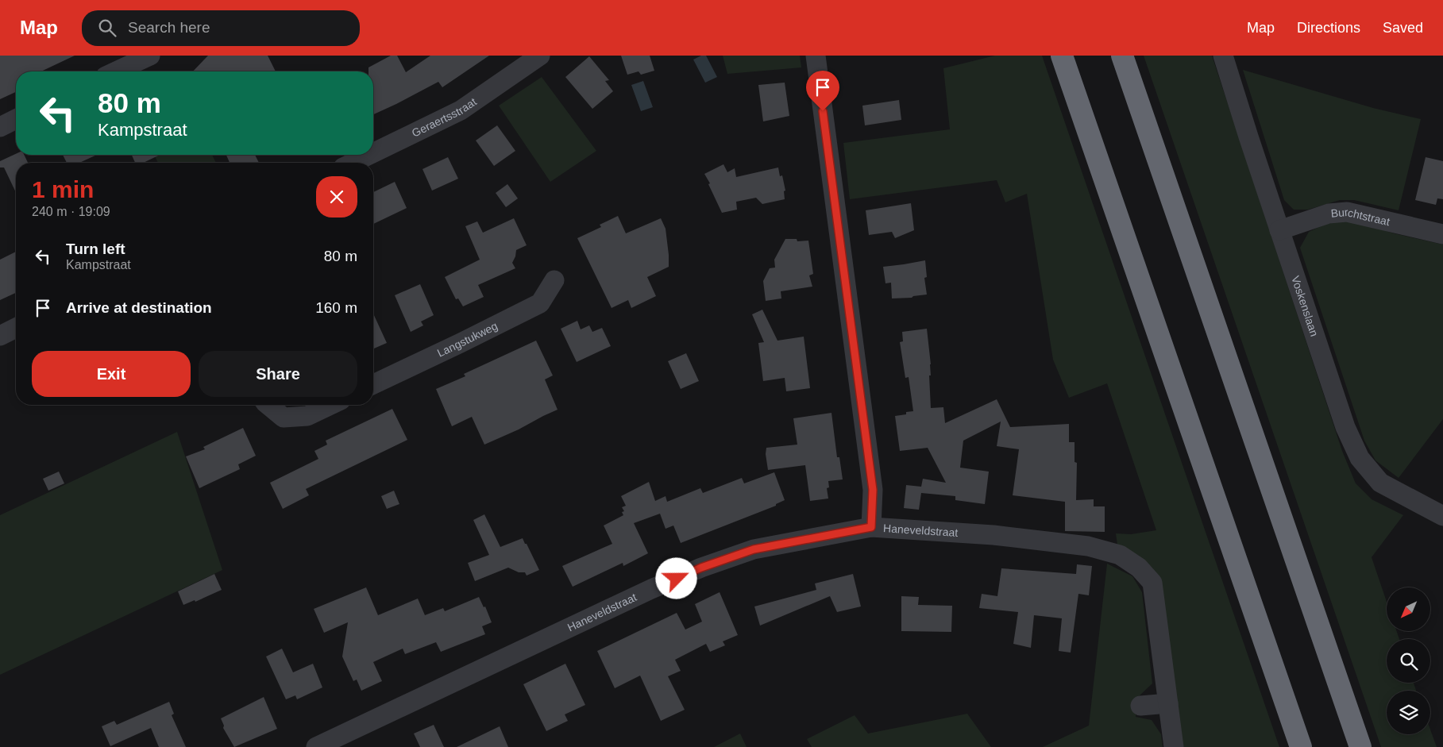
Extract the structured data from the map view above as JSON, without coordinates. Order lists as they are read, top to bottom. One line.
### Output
{"streets":{"street":["Geraertsstraat","Burchtstraat","Voskenslaan","Langstukweg","Haneveldstraat"]},"crossings":[["Burchtstraat","Voskenslaan"]],"north":"bottom left","page":{"header":"Map","search":"Search here","nav":["Map","Directions","Saved"],"turn":["80 m","Kampstraat"],"heading":["1 min","240 m · 19:09"],"list":[{"name":"Turn left","note":"Kampstraat","value":"80 m"},{"name":"Arrive at destination","value":"160 m"}],"buttons":["Exit","Share"]}}
